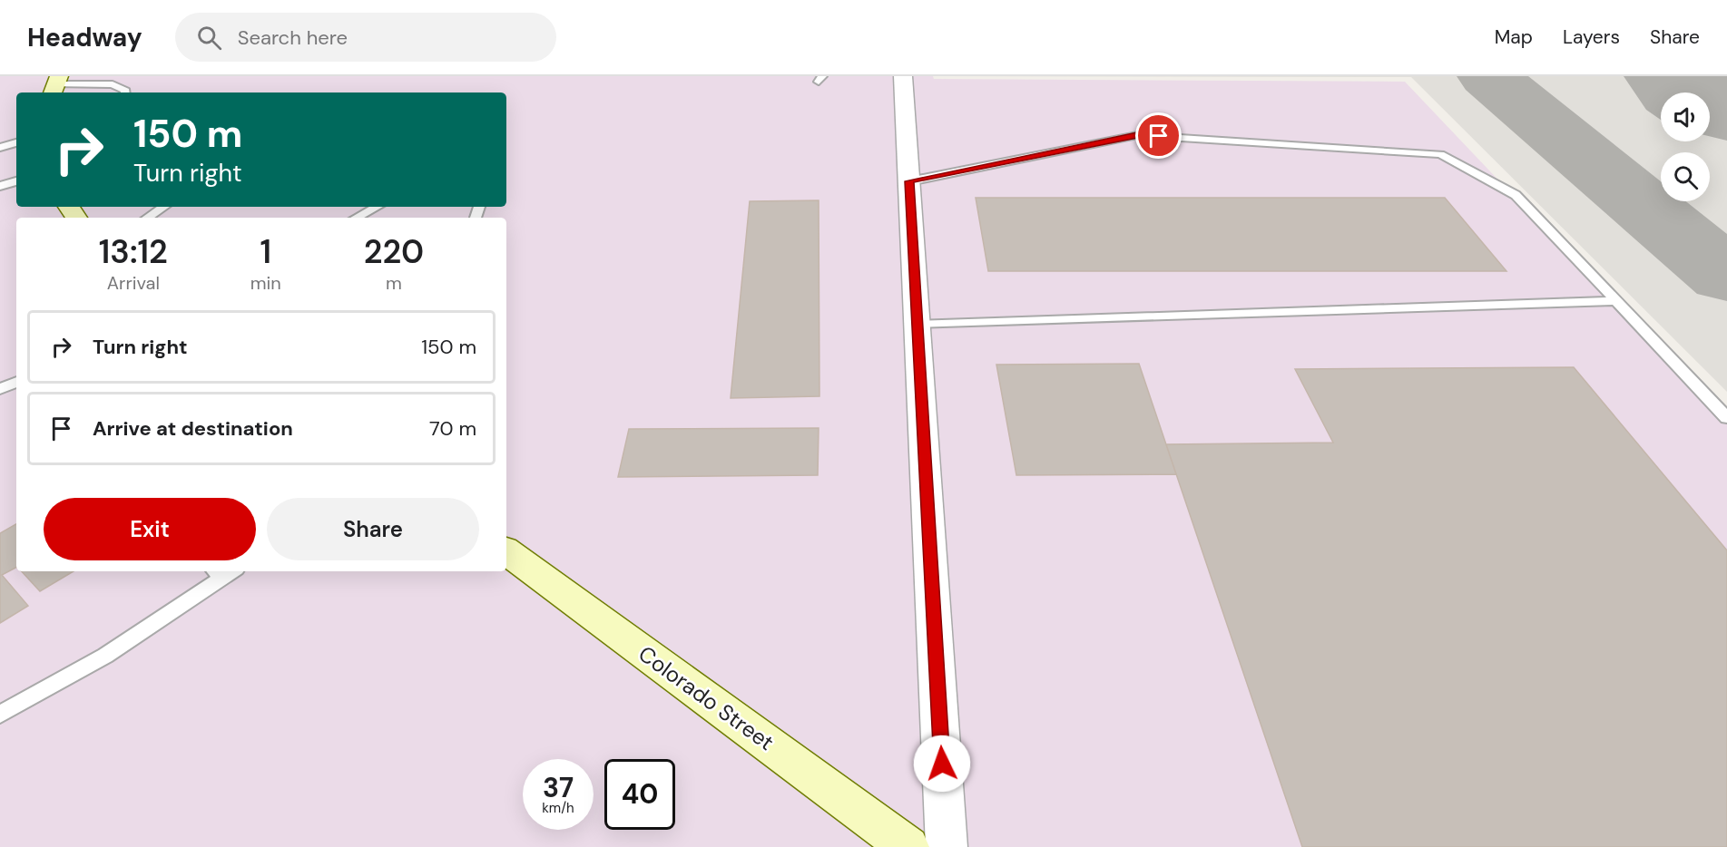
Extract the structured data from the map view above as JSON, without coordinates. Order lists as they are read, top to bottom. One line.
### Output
{"streets":{"main road":["Colorado Street"]},"page":{"header":"Headway","search":"Search here","nav":["Map","Layers","Share"],"turn":["150 m","Turn right"],"eta":["13:12","Arrival","1","min","220","m"],"list":[{"name":"Turn right","value":"150 m"},{"name":"Arrive at destination","value":"70 m"}],"buttons":["Exit","Share"],"speed":"37 km/h","limit":"40"}}
